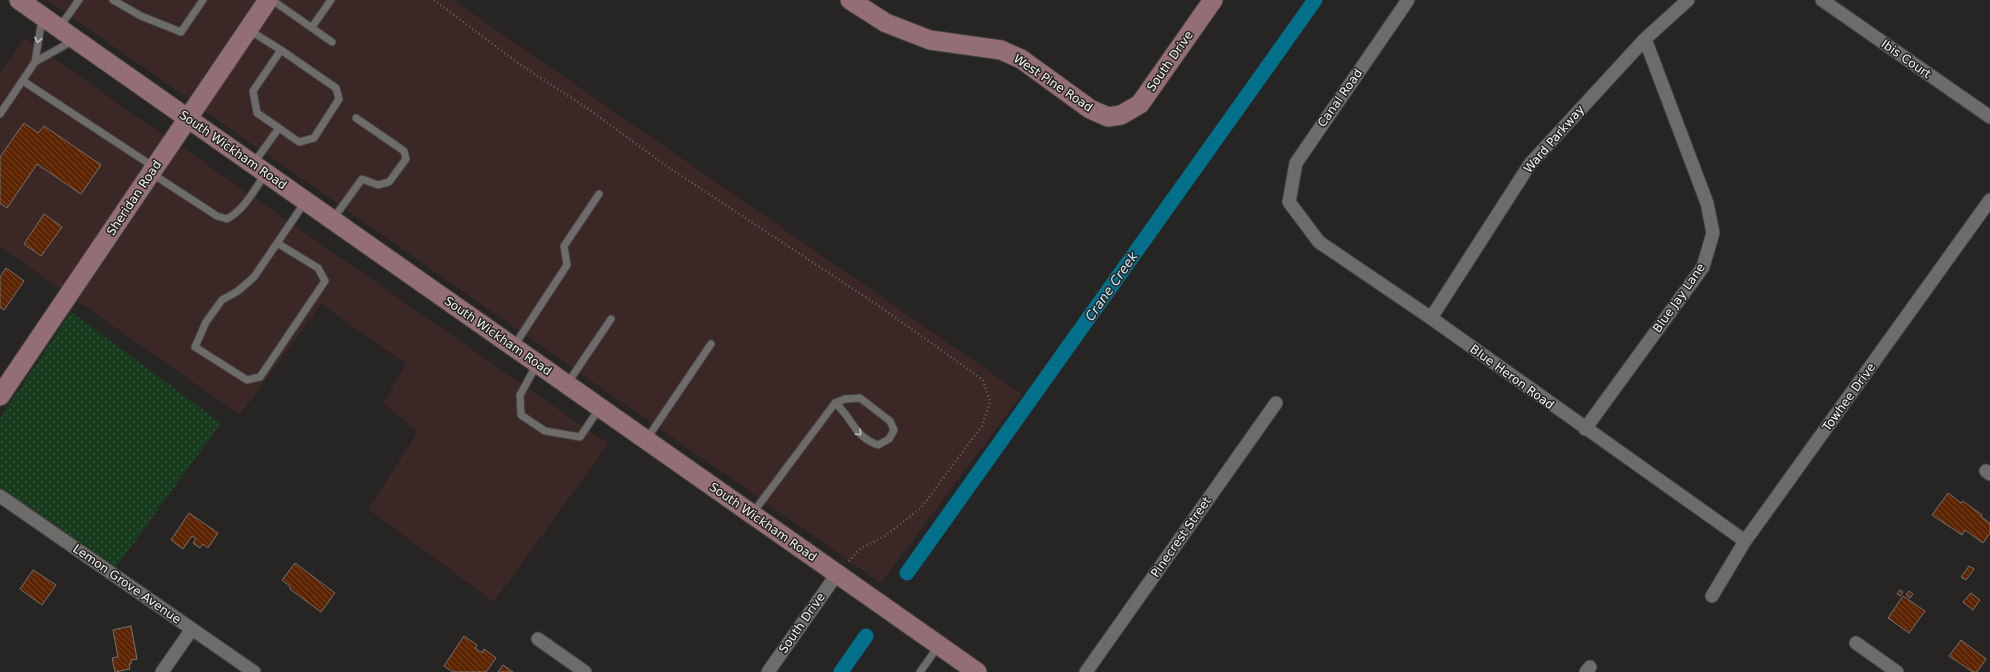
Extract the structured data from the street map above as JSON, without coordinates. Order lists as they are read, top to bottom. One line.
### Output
{"streets":{"main road":["South Drive","West Pine Road","South Wickham Road","Sheridan Road"],"street":["Ibis Court","Canal Road","Ward Parkway","Blue Jay Lane","Blue Heron Road","Towhee Drive","Pinecrest Street","Lemon Grove Avenue"]},"crossings":[["South Drive","West Pine Road"],["South Drive","South Wickham Road"],["Canal Road","Blue Heron Road"],["Ward Parkway","Blue Jay Lane"],["Ward Parkway","Blue Heron Road"],["South Wickham Road","Sheridan Road"],["Blue Jay Lane","Blue Heron Road"],["Blue Heron Road","Towhee Drive"]],"water":["Crane Creek"]}
